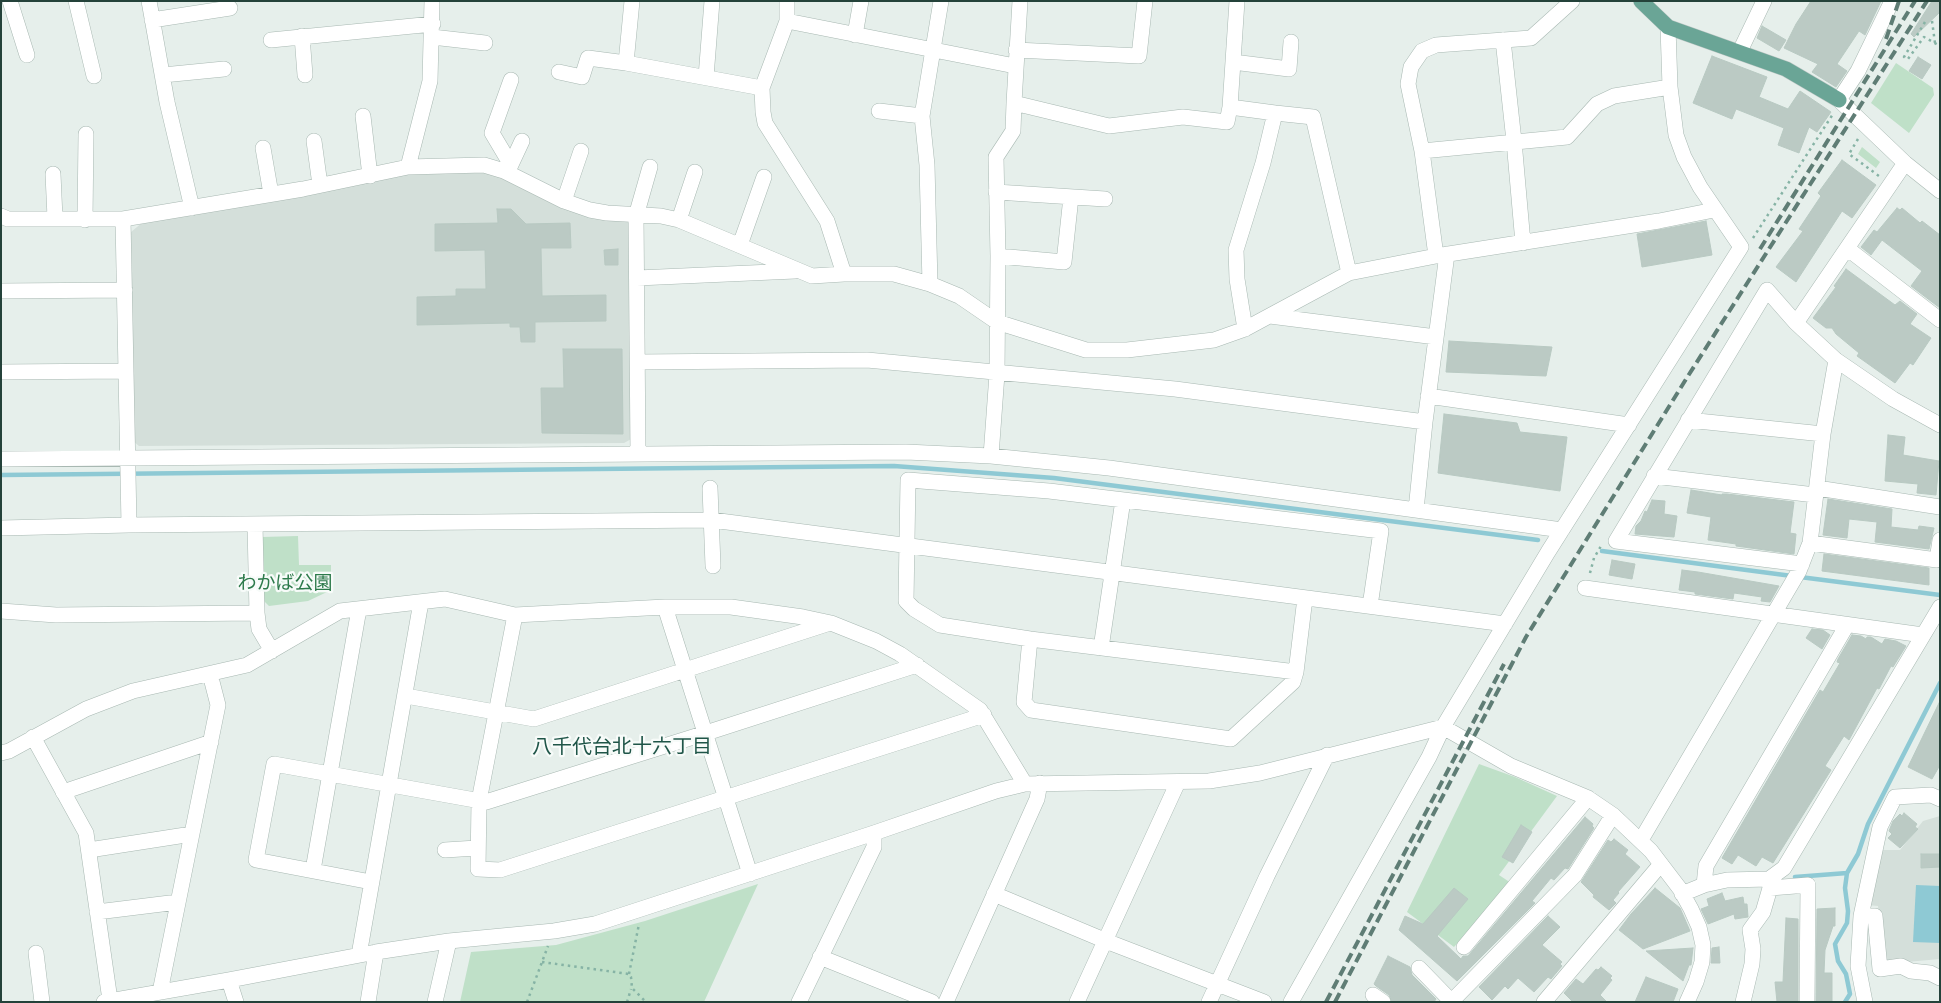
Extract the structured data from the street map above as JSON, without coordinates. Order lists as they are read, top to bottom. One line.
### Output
{"districts":["八千代台北十六丁目"],"parks":["わかば公園"]}
